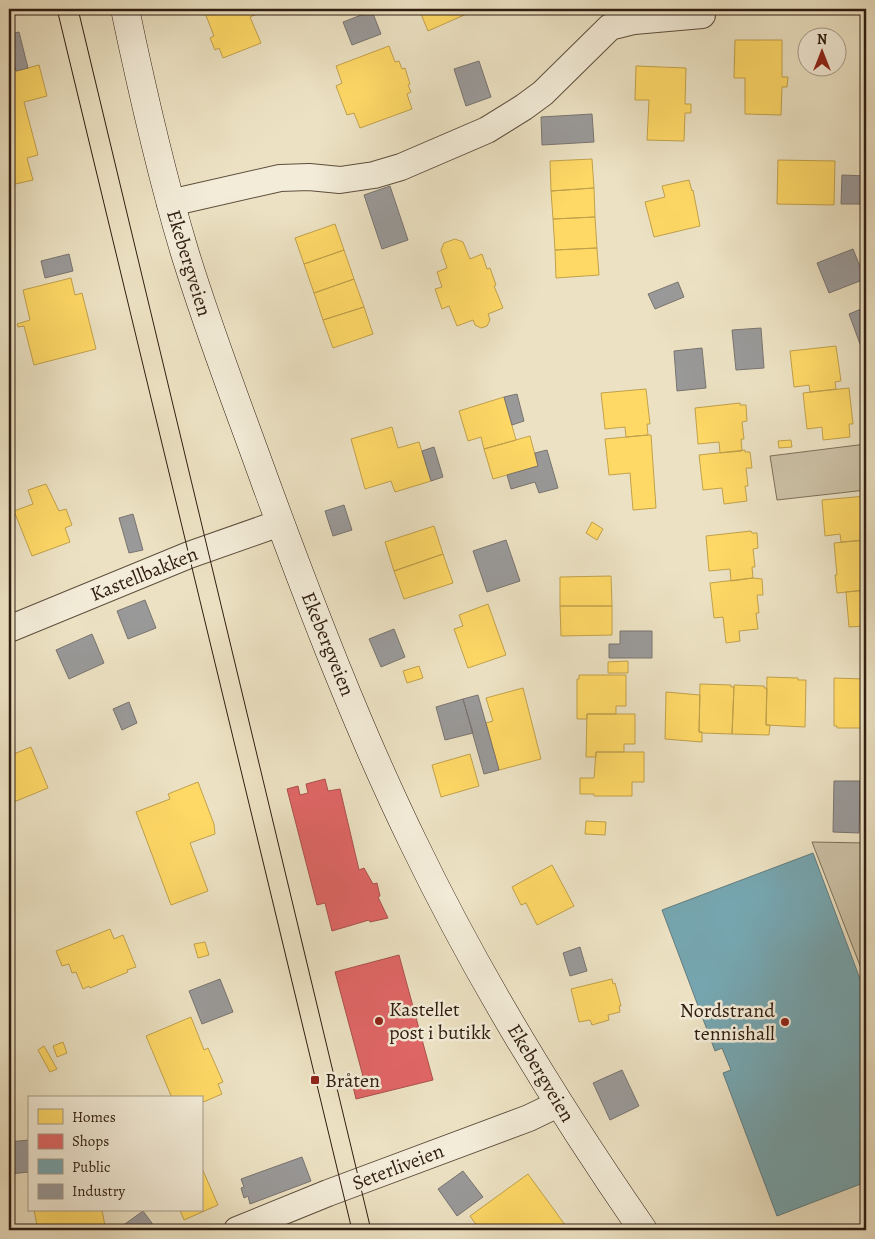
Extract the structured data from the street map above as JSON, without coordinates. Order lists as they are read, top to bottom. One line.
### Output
{"streets":{"main road":["Ekebergveien"],"street":["Kastellbakken","Seterliveien"]},"crossings":[["Ekebergveien","Kastellbakken"],["Ekebergveien","Seterliveien"]],"places":{"other":["Kastellet post i butikk","Nordstrand tennishall"],"transit":["Bråten"]},"legend":["Homes","Shops","Public","Industry"],"north":"top"}
